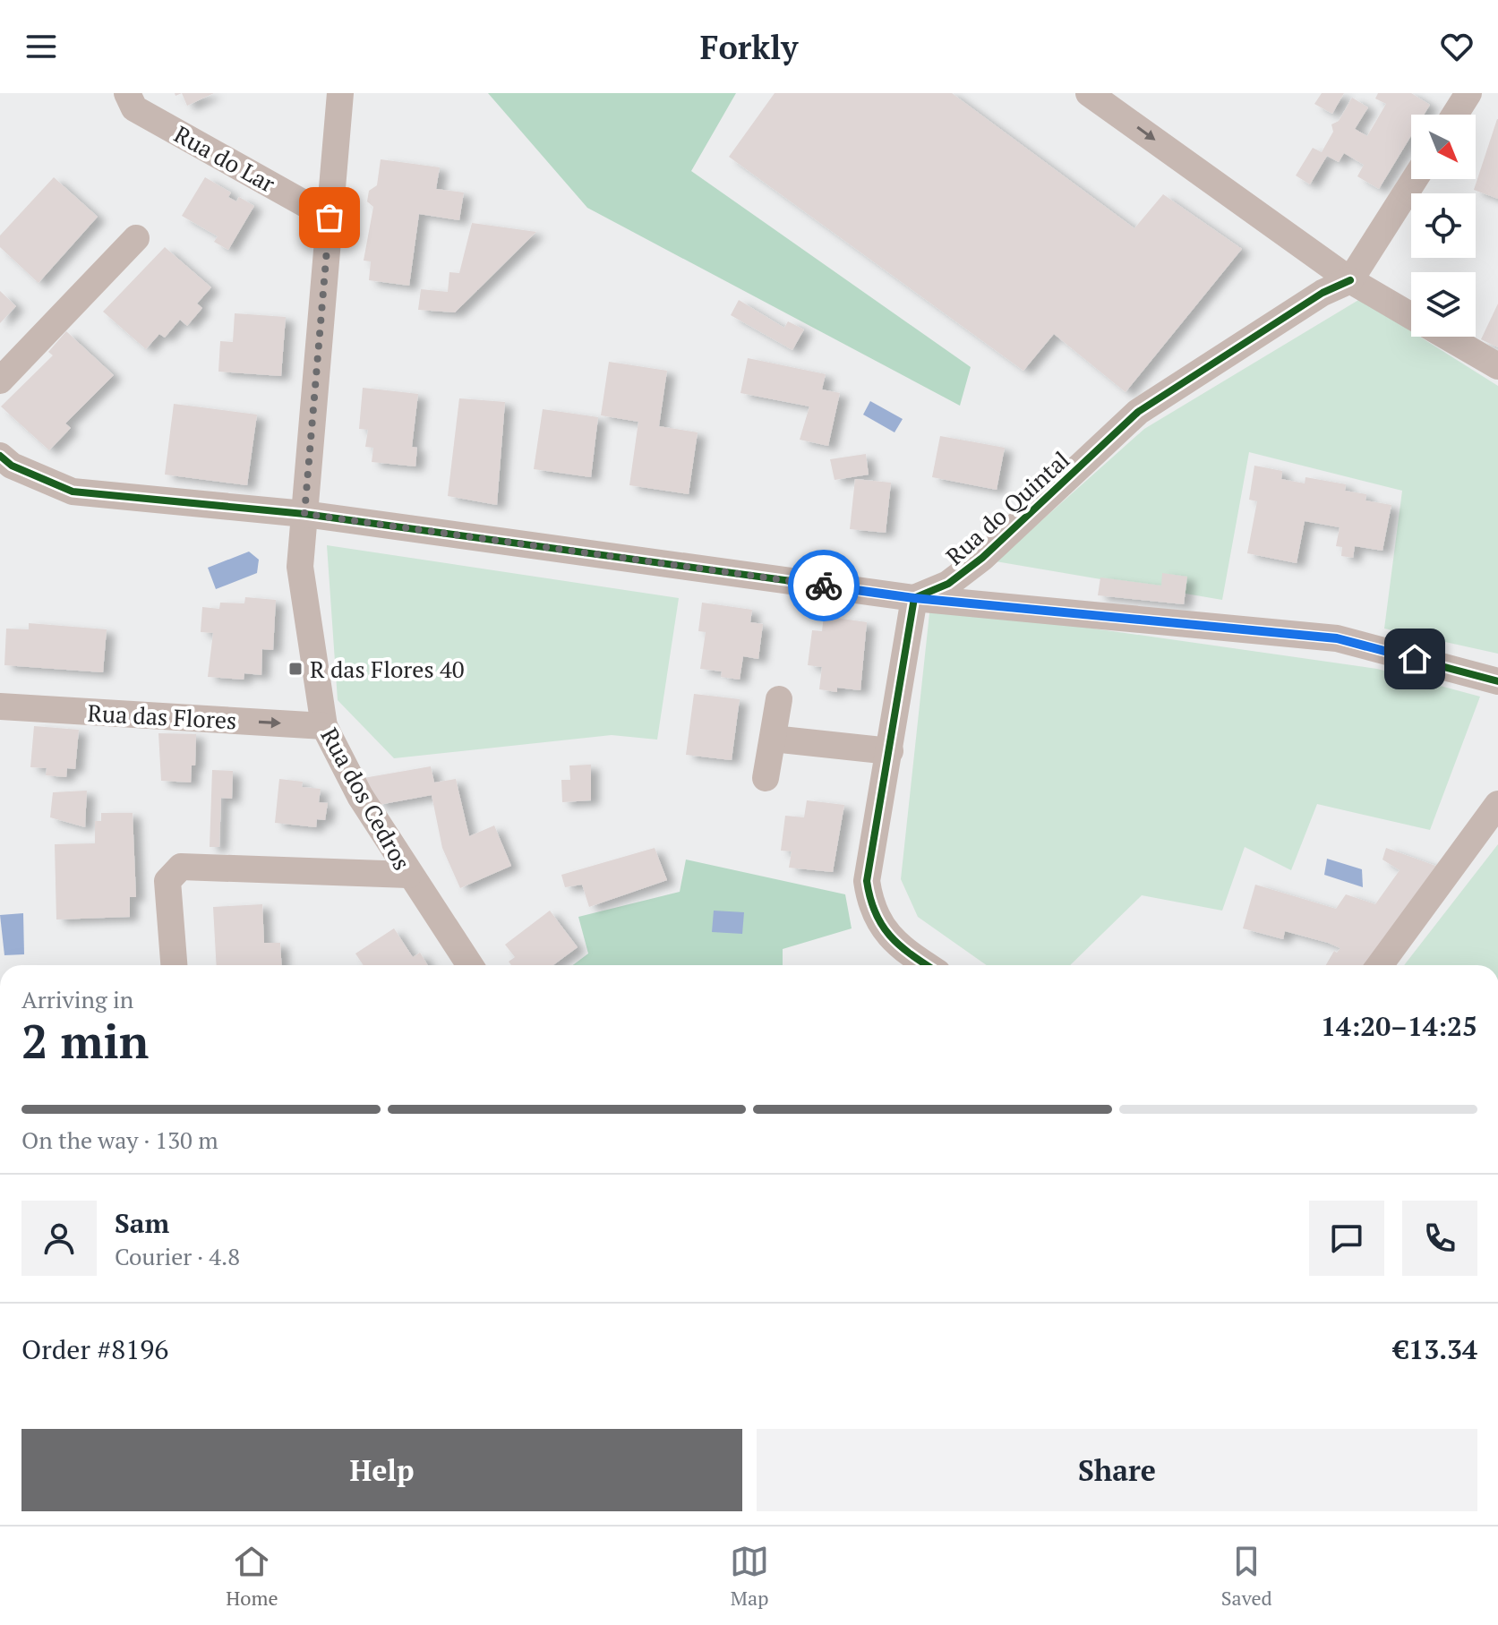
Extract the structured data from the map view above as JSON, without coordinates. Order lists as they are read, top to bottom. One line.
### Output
{"streets":{"street":["Rua do Lar","Rua do Quintal","Rua das Flores","Rua dos Cedros"]},"crossings":[["Rua do Lar","Rua dos Cedros"],["Rua das Flores","Rua dos Cedros"]],"places":{"transit":["R das Flores 40"]},"north":"bottom right","page":{"header":"Forkly","heading":["2 min","Arriving in","14:20–14:25"],"panel":["Sam","Courier · 4.8","Order #8196","€13.34"],"bar":"On the way · 130 m","buttons":["Help","Share"],"tabs":["Home","Map","Saved"]}}
